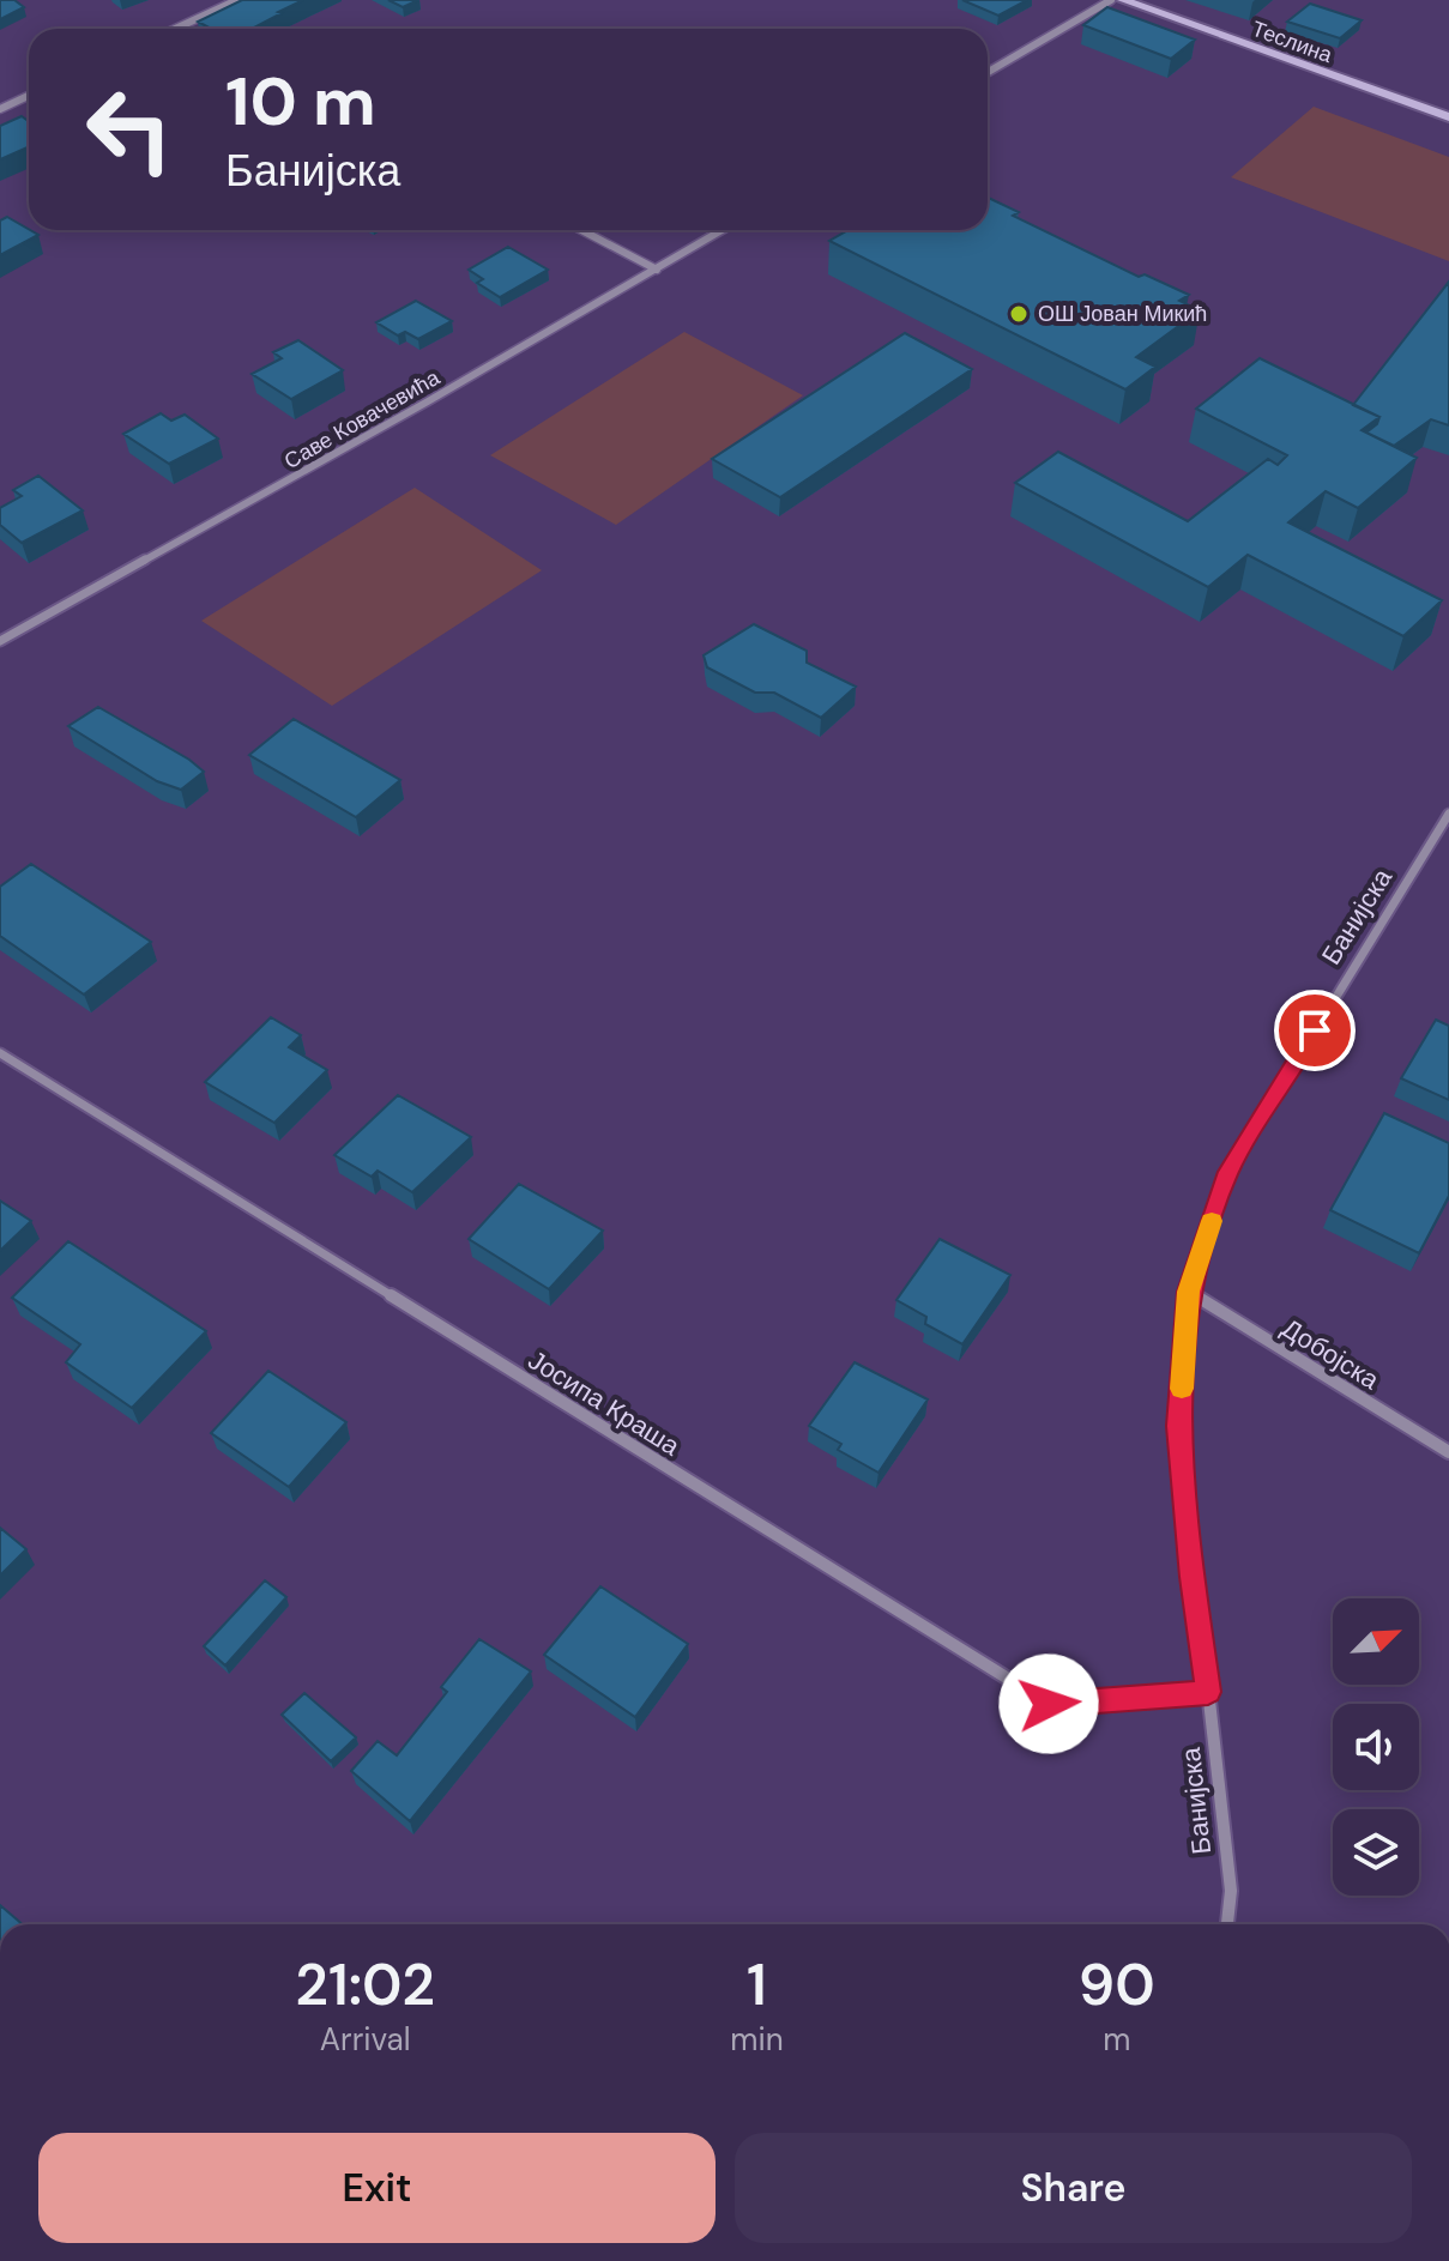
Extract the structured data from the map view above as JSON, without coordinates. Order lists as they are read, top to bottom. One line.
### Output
{"streets":{"street":["Теслина","Саве Ковачевића","Банијска","Добојска","Јосипа Краша"]},"crossings":[["Банијска","Добојска"],["Банијска","Јосипа Краша"]],"places":["ОШ Јован Микић"],"north":"top right","page":{"turn":["10 m","Банијска"],"eta":["21:02","Arrival","1","min","90","m"],"buttons":["Exit","Share"]}}
